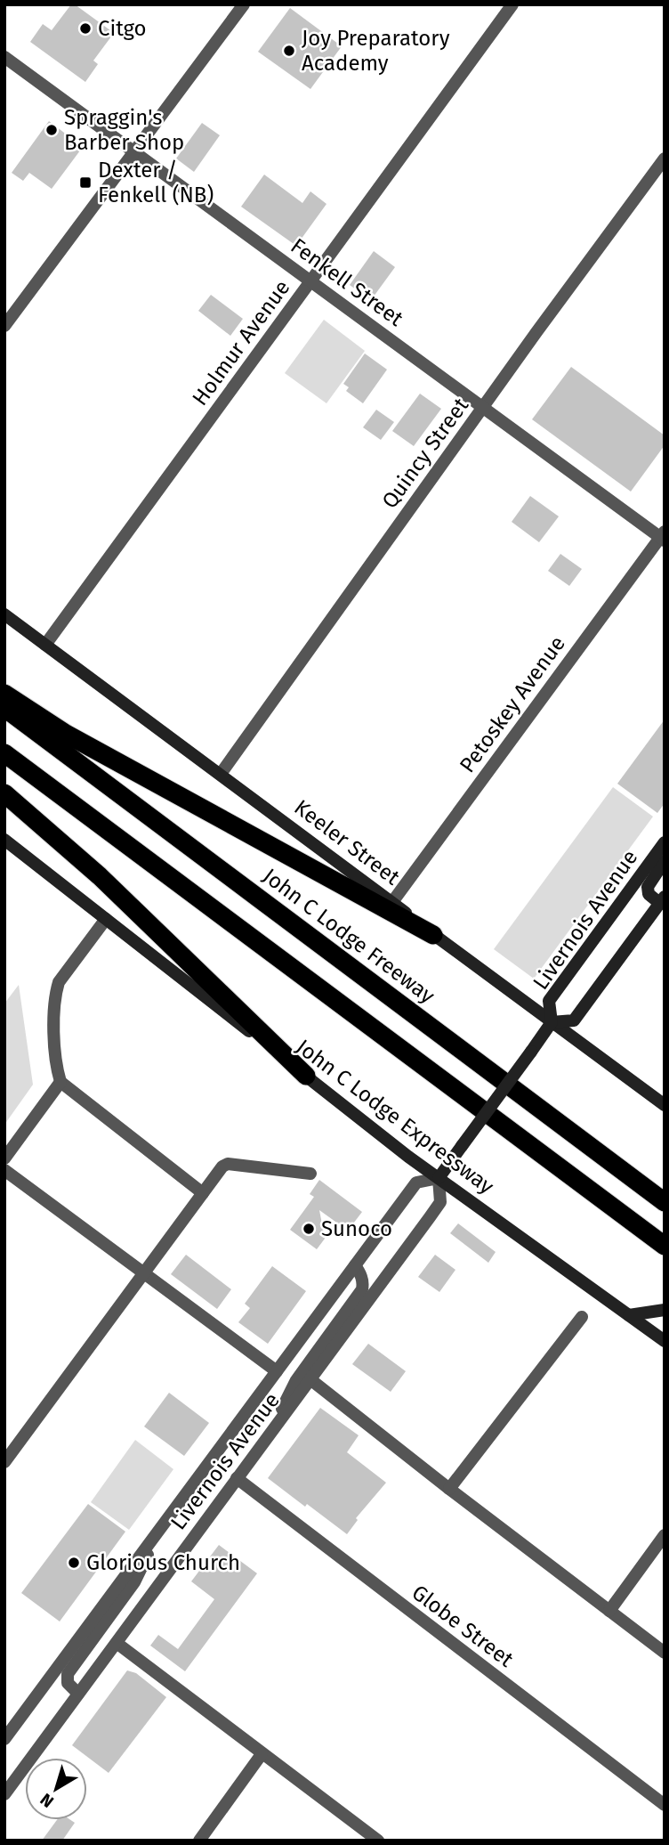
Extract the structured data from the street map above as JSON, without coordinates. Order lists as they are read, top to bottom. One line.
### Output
{"streets":{"highway":["John C Lodge Freeway"],"main road":["Keeler Street","Livernois Avenue","John C Lodge Expressway"],"street":["Fenkell Street","Holmur Avenue","Quincy Street","Petoskey Avenue","Globe Street"]},"crossings":[["Fenkell Street","Holmur Avenue"],["Fenkell Street","Quincy Street"],["Fenkell Street","Petoskey Avenue"],["Holmur Avenue","Keeler Street"],["Quincy Street","Keeler Street"],["Petoskey Avenue","Keeler Street"],["Keeler Street","Livernois Avenue"],["Livernois Avenue","John C Lodge Expressway"],["Livernois Avenue","Globe Street"]],"places":{"other":["Citgo","Joy Preparatory Academy","Spraggin's Barber Shop","Sunoco","Glorious Church"],"transit":["Dexter / Fenkell (NB)"]},"north":"bottom left"}
